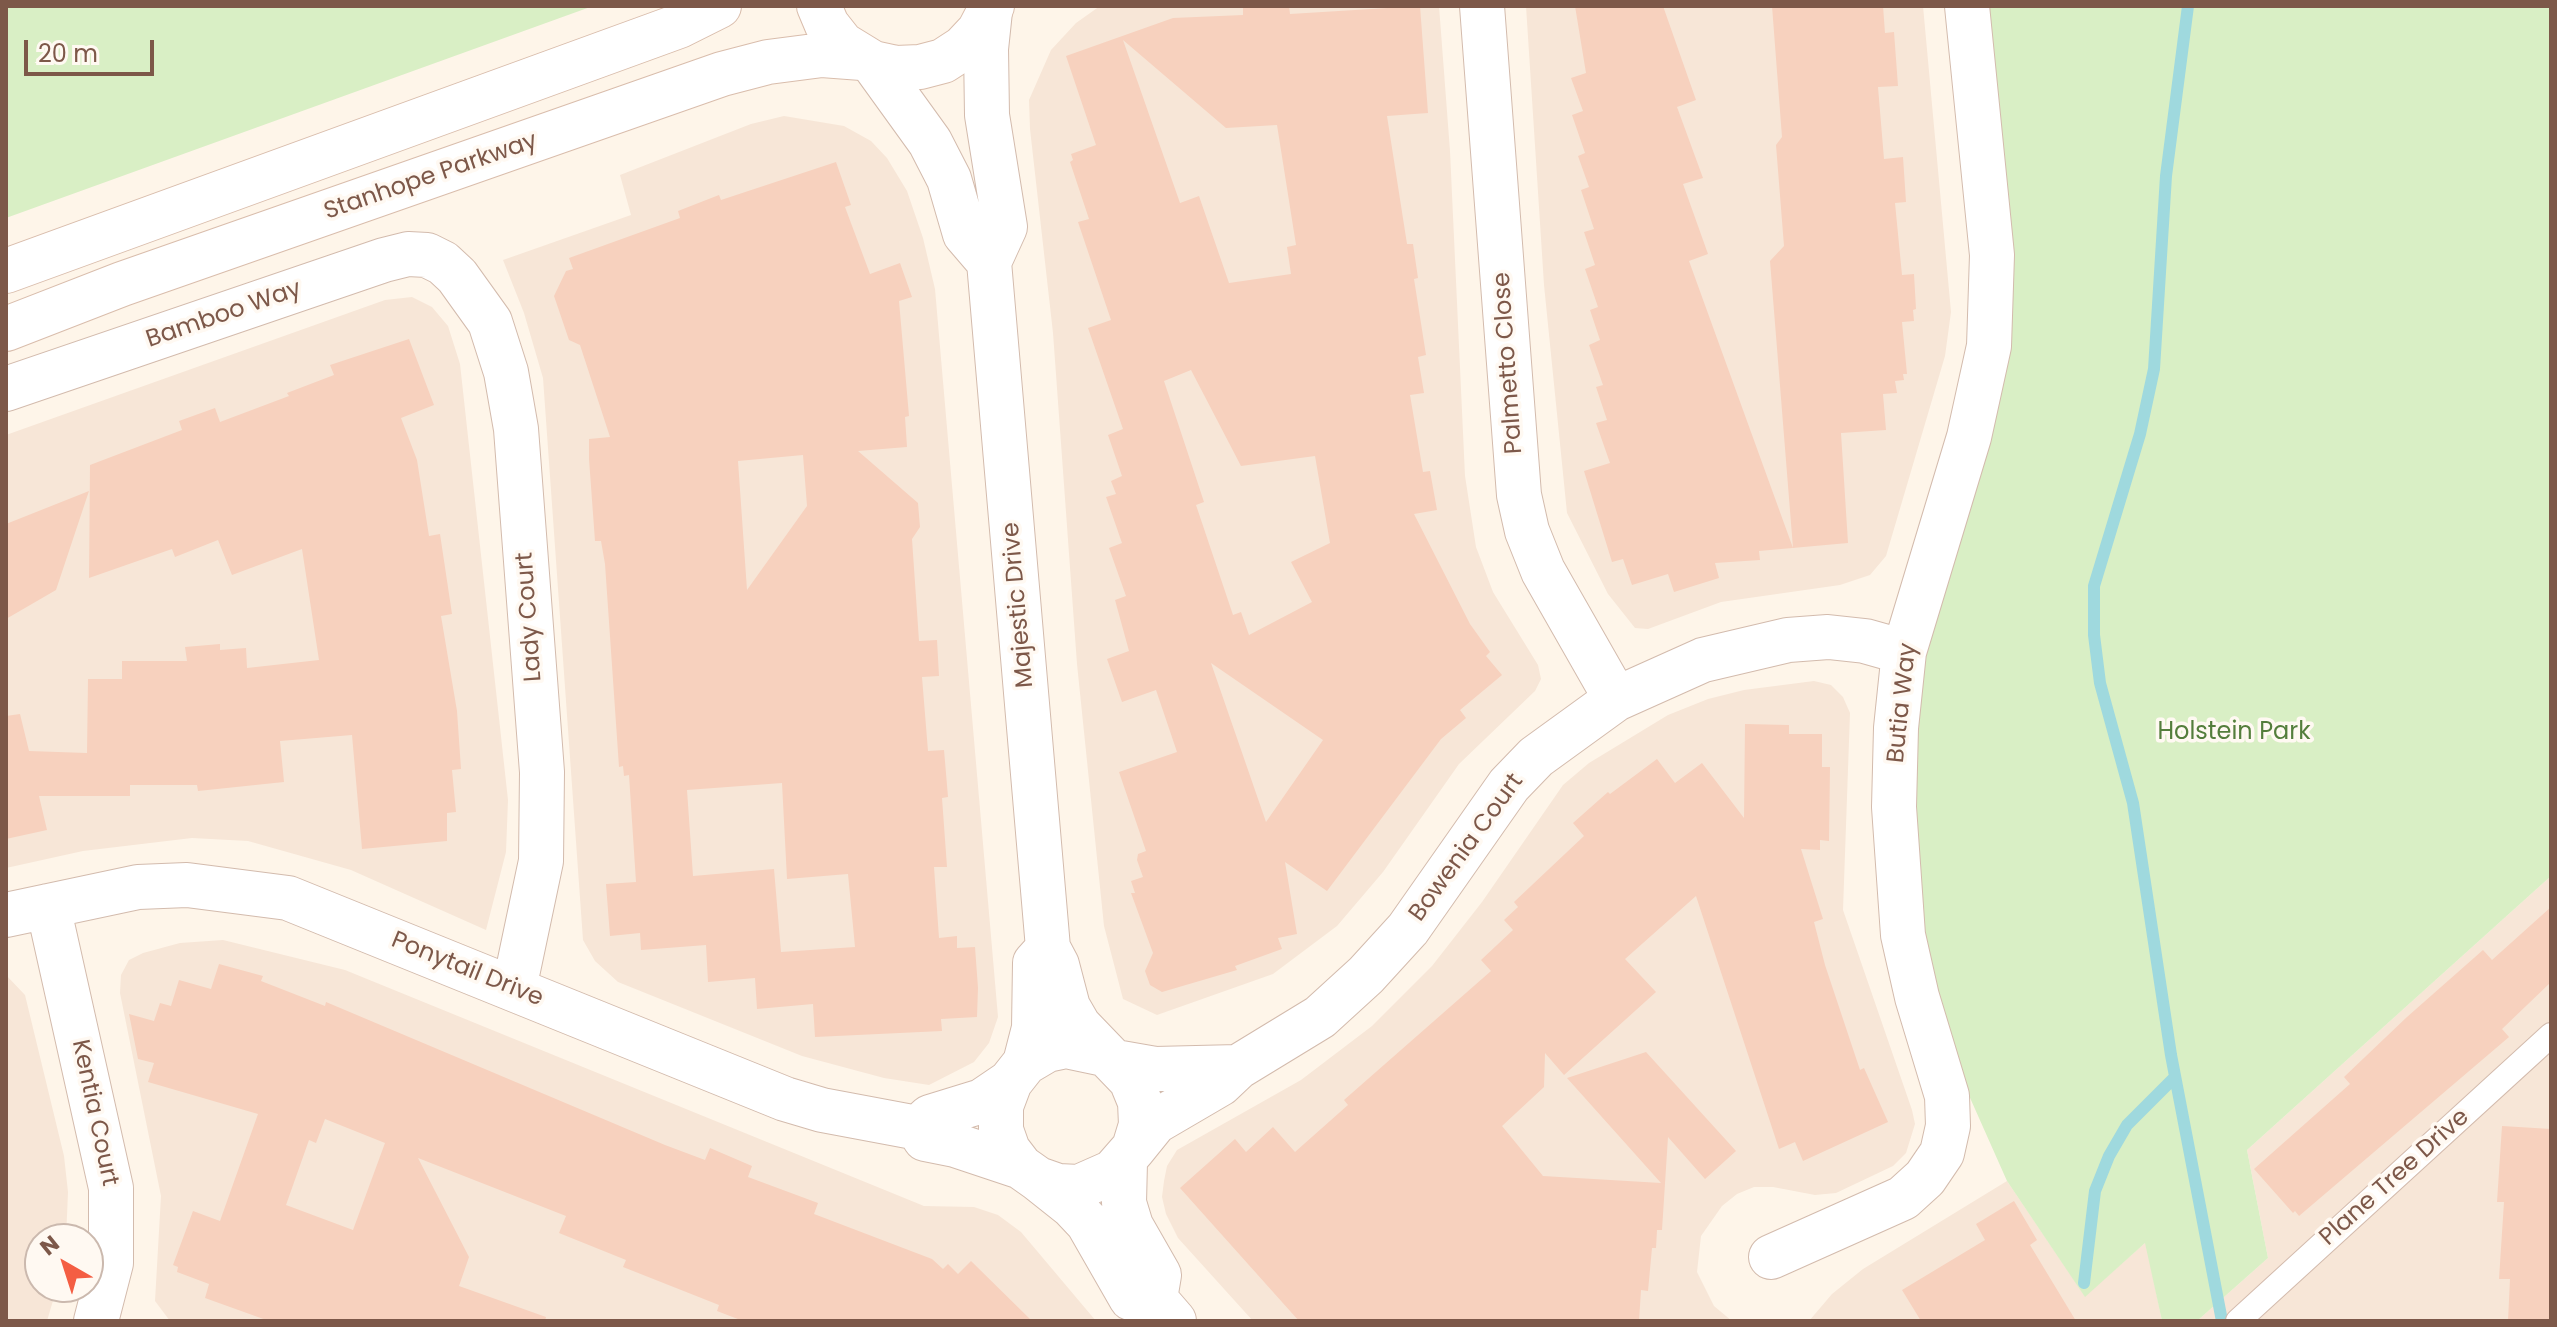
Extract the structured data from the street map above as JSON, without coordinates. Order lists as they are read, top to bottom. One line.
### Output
{"streets":{"street":["Stanhope Parkway","Bamboo Way","Palmetto Close","Majestic Drive","Lady Court","Butia Way","Bowenia Court","Ponytail Drive","Kentia Court"],"lane":["Plane Tree Drive"]},"crossings":[["Stanhope Parkway","Majestic Drive"],["Bamboo Way","Lady Court"],["Palmetto Close","Bowenia Court"],["Majestic Drive","Bowenia Court"],["Majestic Drive","Ponytail Drive"],["Lady Court","Ponytail Drive"],["Butia Way","Bowenia Court"],["Bowenia Court","Ponytail Drive"],["Ponytail Drive","Kentia Court"]],"parks":["Holstein Park"],"scale_bar":"20 m","north":"top left"}
